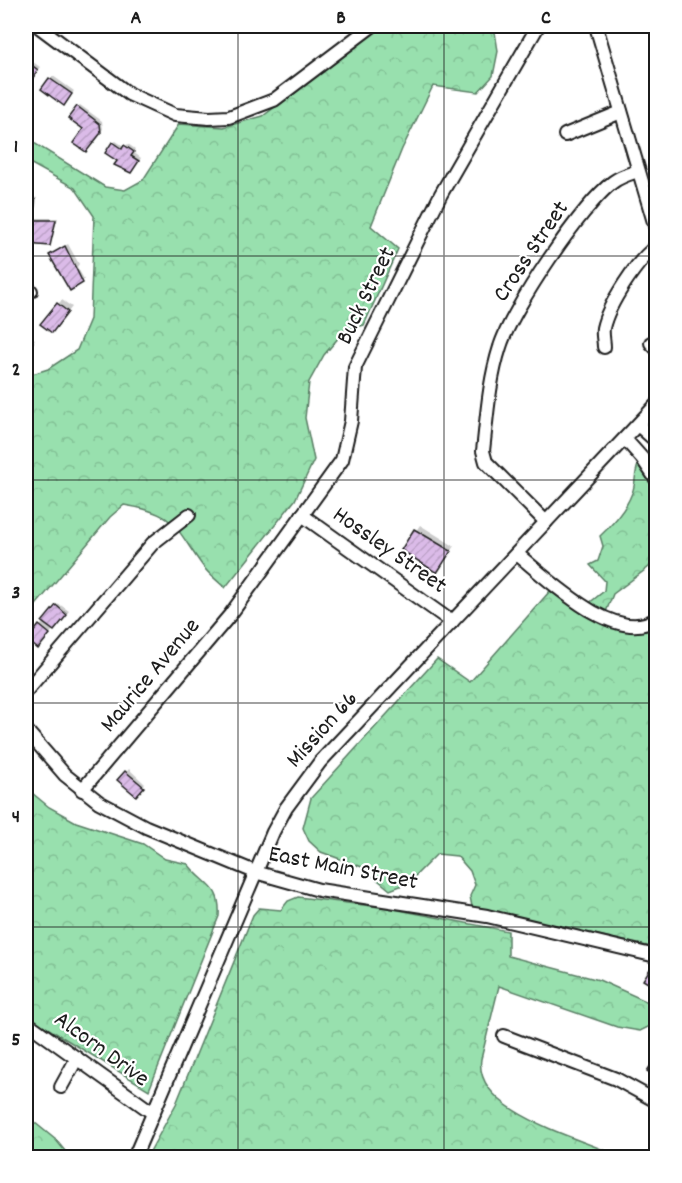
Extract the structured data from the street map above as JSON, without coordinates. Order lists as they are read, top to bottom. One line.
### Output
{"streets":{"street":["Cross Street","Buck Street","Hossley Street","Maurice Avenue","Mission 66","East Main Street","Alcorn Drive"]},"crossings":[["Cross Street","Mission 66"],["Buck Street","Hossley Street"],["Buck Street","Maurice Avenue"],["Hossley Street","Mission 66"],["Maurice Avenue","East Main Street"],["Mission 66","East Main Street"],["Mission 66","Alcorn Drive"]],"grid":{"columns":["A","B","C"],"rows":["1","2","3","4","5"]}}
